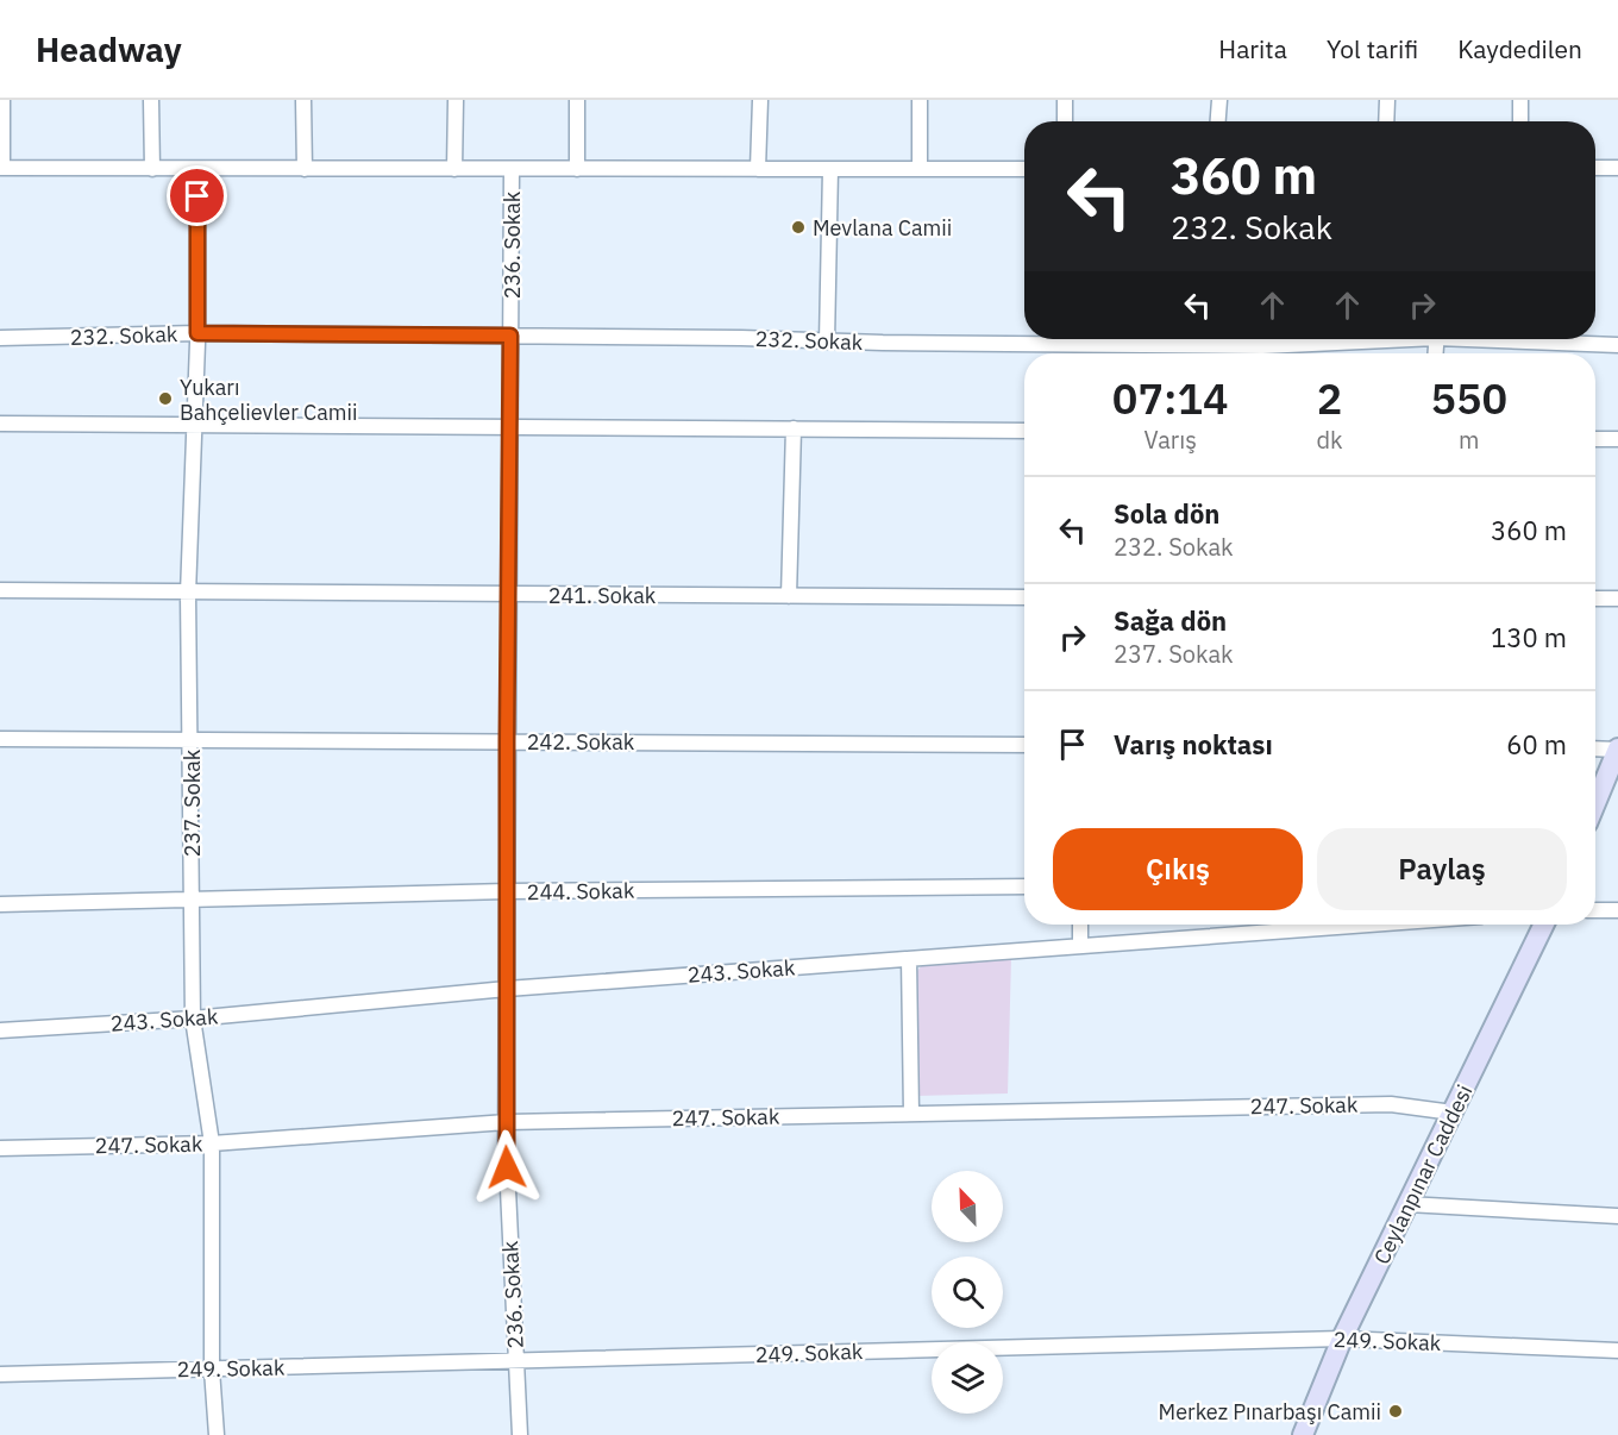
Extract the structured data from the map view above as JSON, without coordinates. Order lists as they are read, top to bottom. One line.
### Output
{"streets":{"main road":["Ceylanpınar Caddesi"],"street":["236. Sokak","232. Sokak","241. Sokak","242. Sokak","237. Sokak","244. Sokak","243. Sokak","247. Sokak","249. Sokak"]},"crossings":[["236. Sokak","232. Sokak"],["236. Sokak","241. Sokak"],["236. Sokak","242. Sokak"],["236. Sokak","244. Sokak"],["236. Sokak","243. Sokak"],["236. Sokak","247. Sokak"],["236. Sokak","249. Sokak"],["232. Sokak","237. Sokak"],["241. Sokak","237. Sokak"],["242. Sokak","237. Sokak"],["237. Sokak","244. Sokak"],["237. Sokak","243. Sokak"],["237. Sokak","247. Sokak"],["237. Sokak","249. Sokak"],["247. Sokak","Ceylanpınar Caddesi"],["Ceylanpınar Caddesi","249. Sokak"]],"places":["Mevlana Camii","Yukarı Bahçelievler Camii","Merkez Pınarbaşı Camii"],"north":"top left","page":{"header":"Headway","nav":["Harita","Yol tarifi","Kaydedilen"],"turn":["360 m","232. Sokak"],"eta":["07:14","Varış","2","dk","550","m"],"list":[{"name":"Sola dön","note":"232. Sokak","value":"360 m"},{"name":"Sağa dön","note":"237. Sokak","value":"130 m"},{"name":"Varış noktası","value":"60 m"}],"buttons":["Çıkış","Paylaş"]}}
